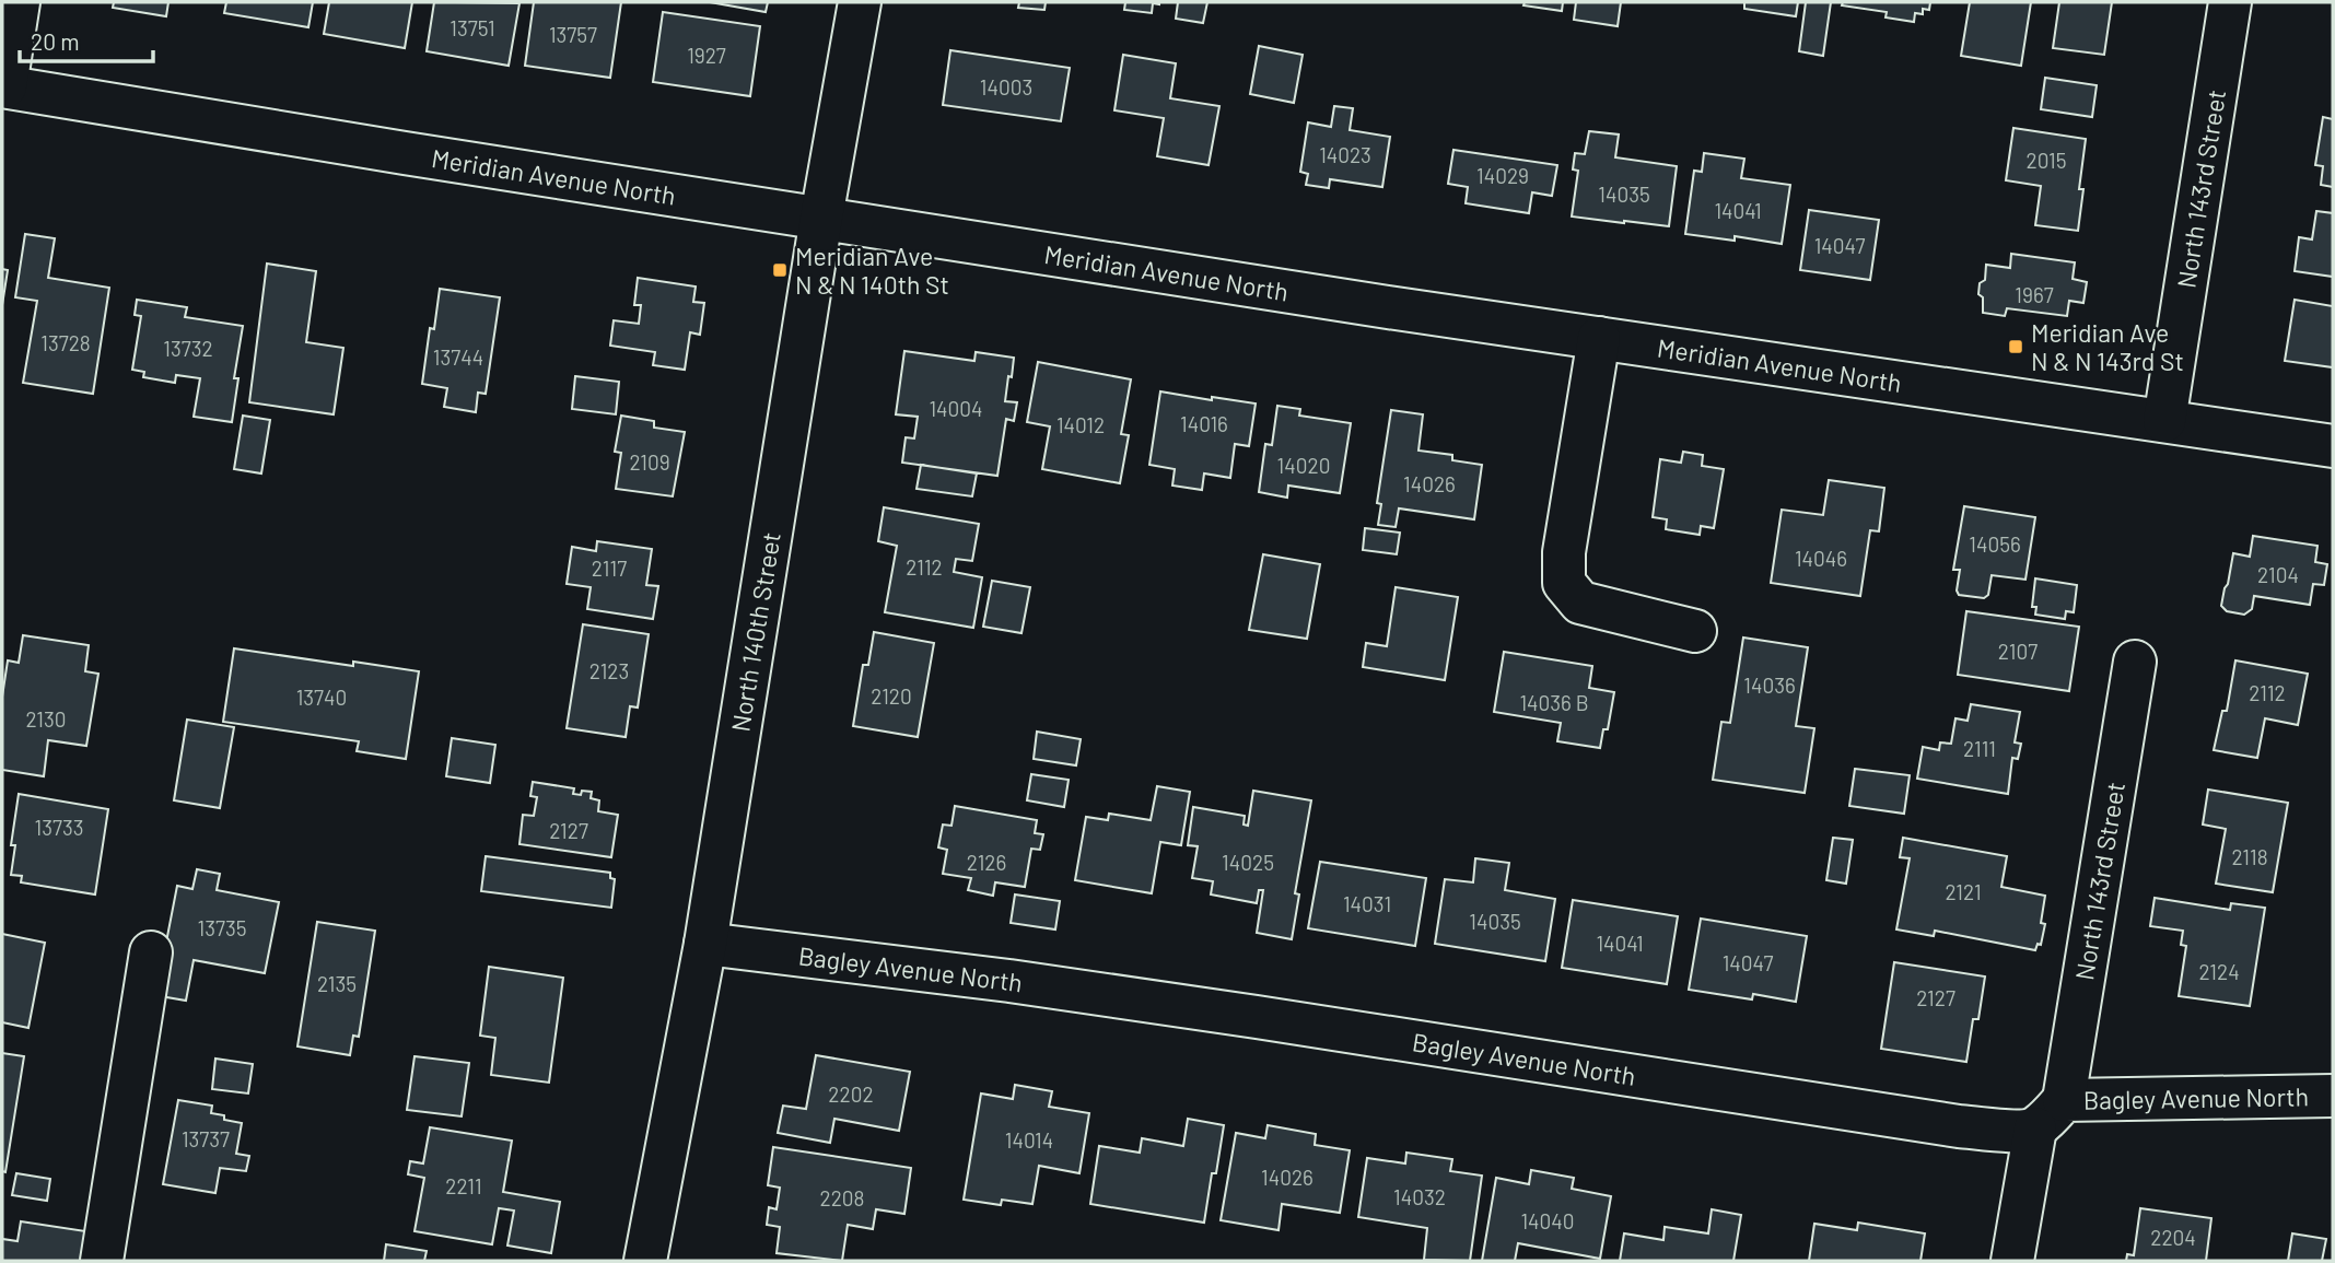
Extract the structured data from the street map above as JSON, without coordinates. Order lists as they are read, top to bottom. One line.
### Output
{"streets":{"street":["Meridian Avenue North","North 143rd Street","North 140th Street","Bagley Avenue North"]},"crossings":[["Meridian Avenue North","North 143rd Street"],["Meridian Avenue North","North 140th Street"],["North 143rd Street","Bagley Avenue North"],["North 140th Street","Bagley Avenue North"]],"places":{"transit":["Meridian Ave N & N 140th St","Meridian Ave N & N 143rd St"]},"house_numbers":["13751","13757","1927","14003","14023","2015","14029","14035","14041","14047","1967","13728","13732","13744","14004","14016","14012","2109","14020","14026","14056","14046","2112","2117","2104","2107","2123","14036","2112","2120","13740","14036 B","2130","2111","13733","2127","2118","2126","14025","2121","14031","14035","13735","14041","14047","2124","2135","2127","2202","13737","14014","14026","2211","14032","2208","14040","2204"],"scale_bar":"20 m"}
